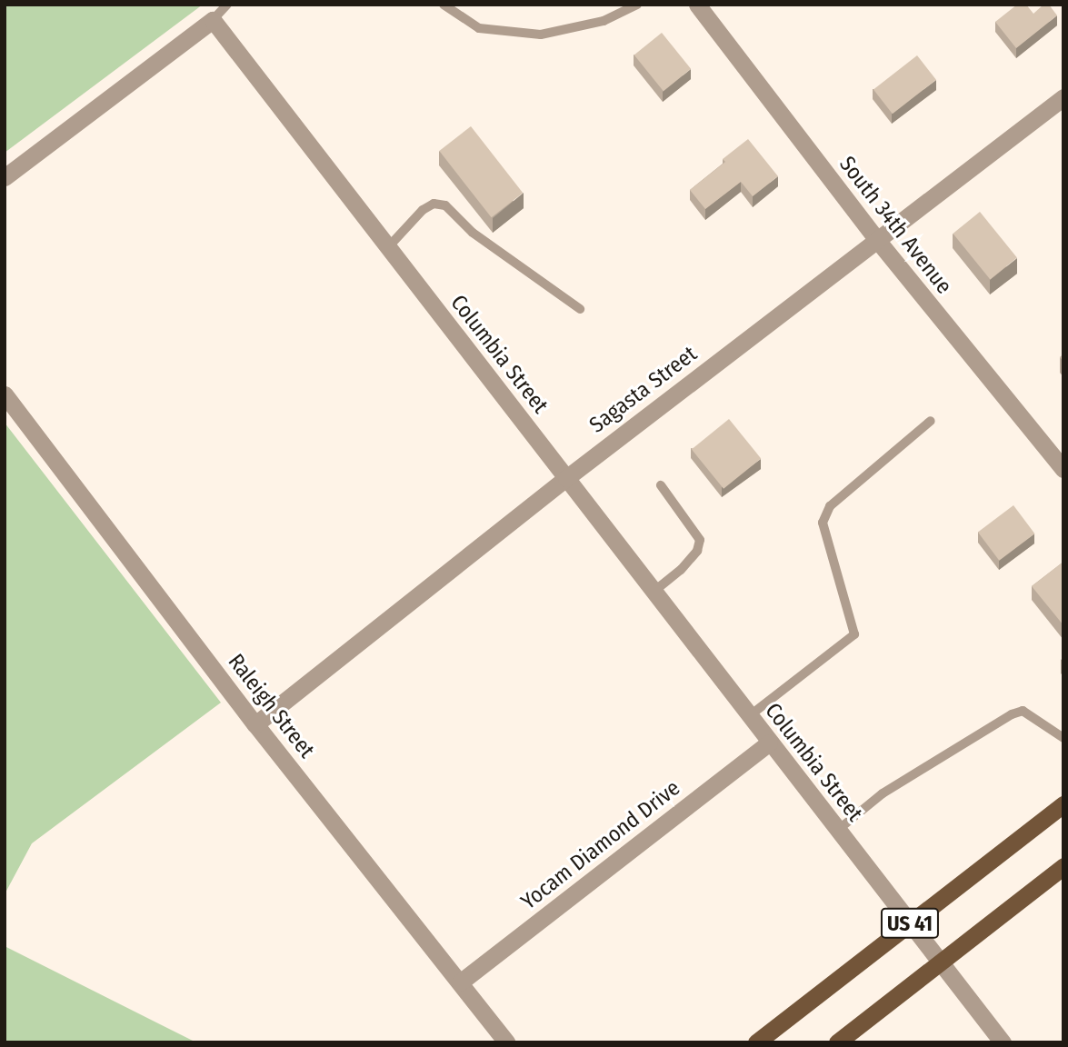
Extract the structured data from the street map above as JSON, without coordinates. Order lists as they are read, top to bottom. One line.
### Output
{"streets":{"main road":["US 41"],"street":["South 34th Avenue","Columbia Street","Sagasta Street","Raleigh Street","Yocam Diamond Drive"]},"crossings":[["South 34th Avenue","Sagasta Street"],["Columbia Street","Sagasta Street"],["Columbia Street","Yocam Diamond Drive"],["Columbia Street","US 41"],["Sagasta Street","Raleigh Street"],["Raleigh Street","Yocam Diamond Drive"]]}
